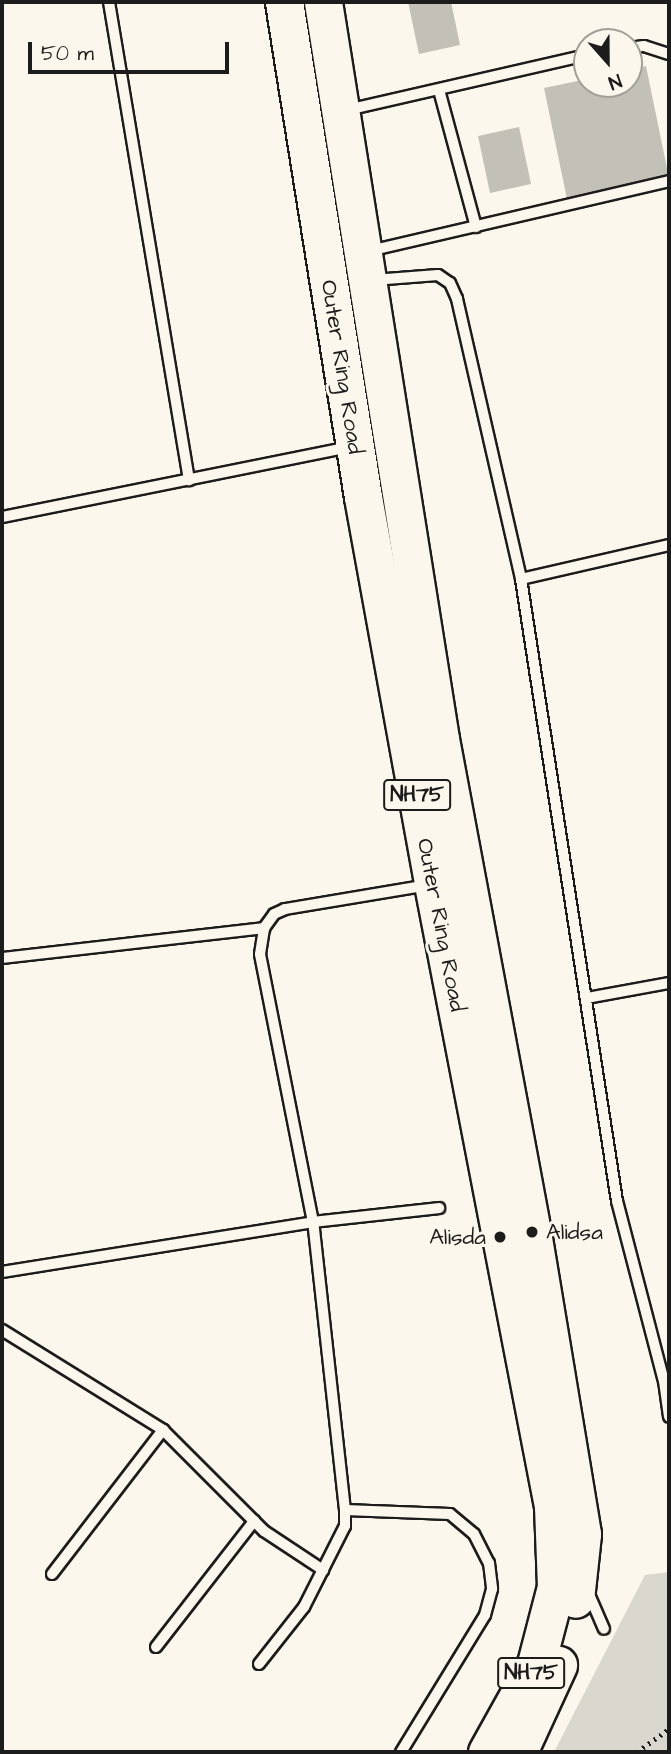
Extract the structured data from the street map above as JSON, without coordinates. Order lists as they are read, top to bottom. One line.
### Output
{"streets":{"highway":["Outer Ring Road","NH75"]},"places":["Alidsa","Alisda"],"scale_bar":"50 m","north":"bottom"}
